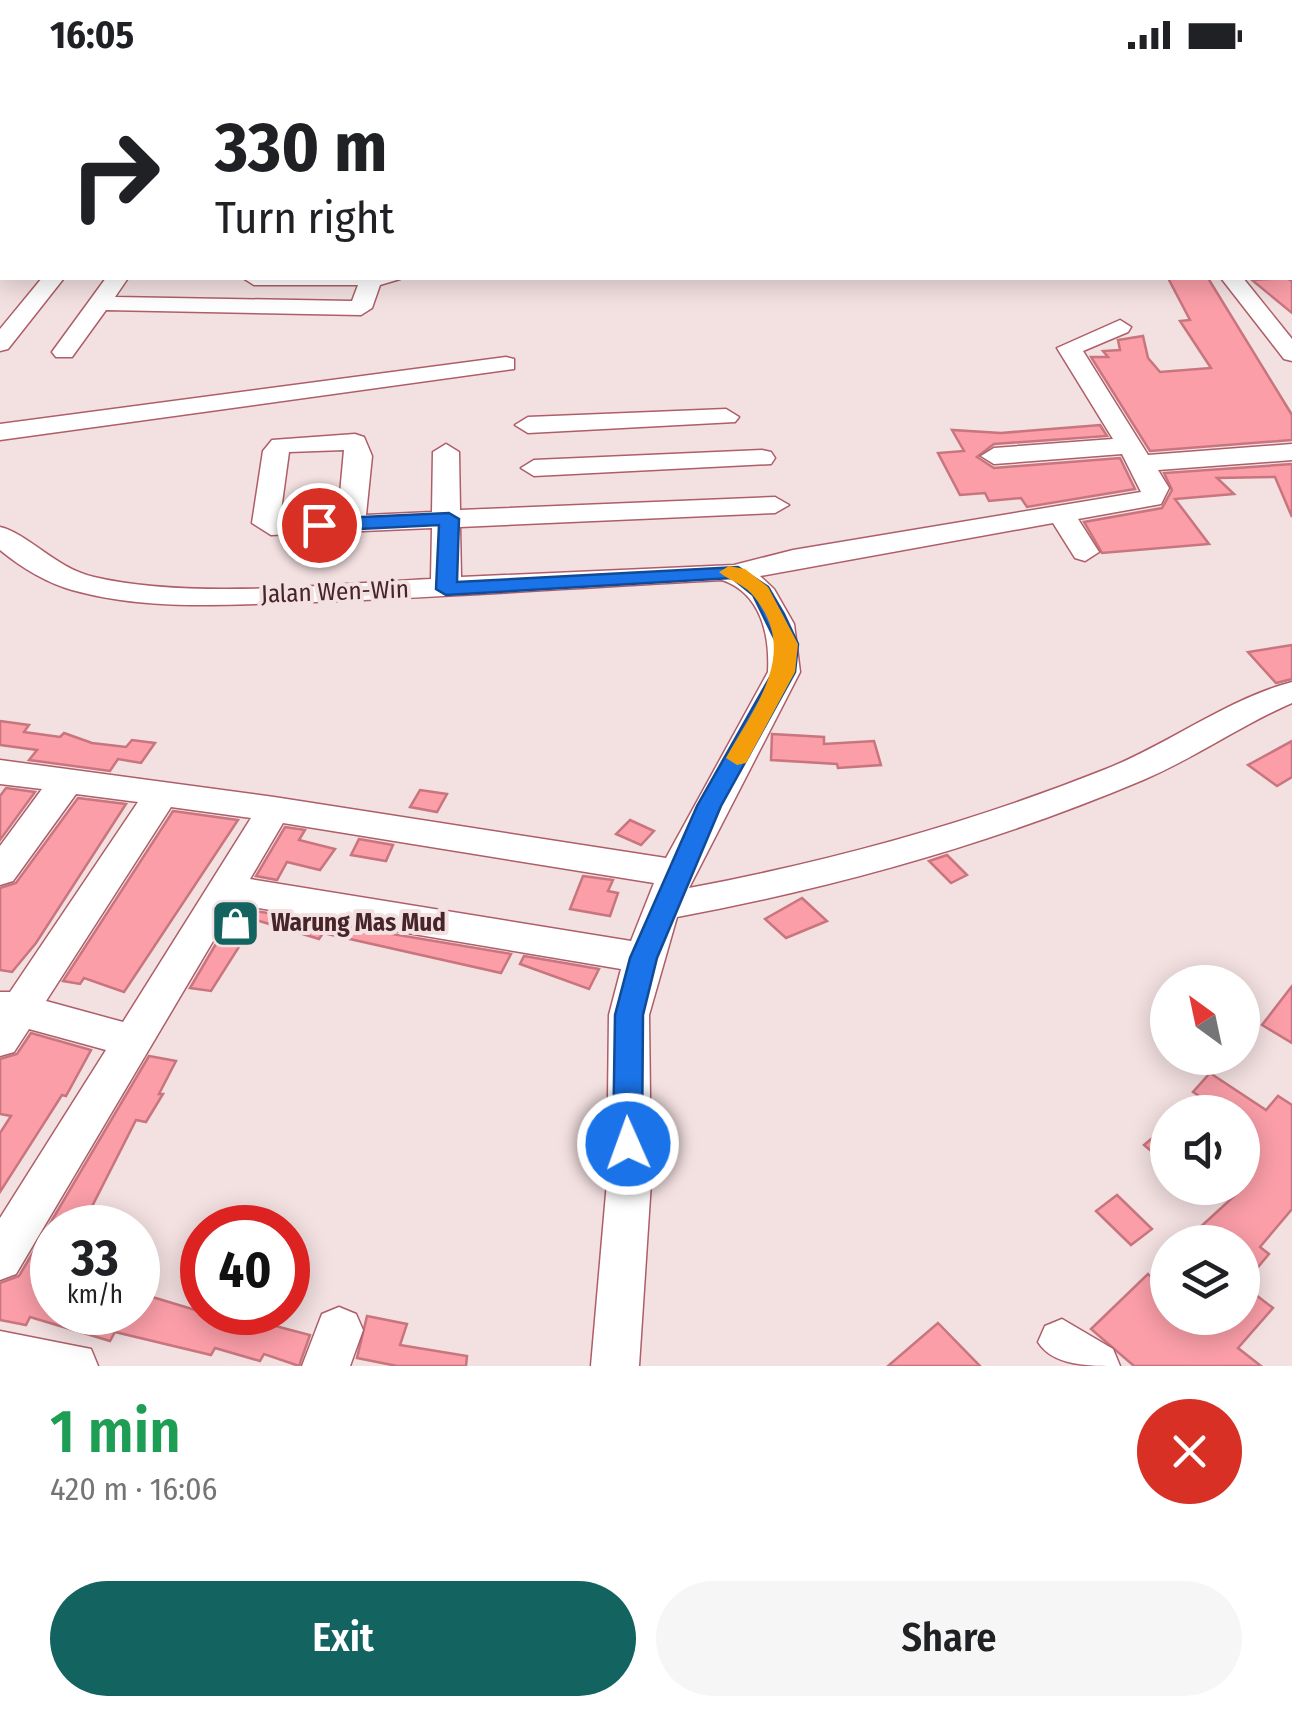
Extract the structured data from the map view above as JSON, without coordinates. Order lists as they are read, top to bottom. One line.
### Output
{"streets":{"street":["Jalan Wen-Win"]},"places":{"shop":["Warung Mas Mud"]},"north":"top left","page":{"status":"16:05","turn":["330 m","Turn right"],"speed":"33 km/h","limit":"40","heading":["1 min","420 m · 16:06"],"buttons":["Exit","Share"]}}
